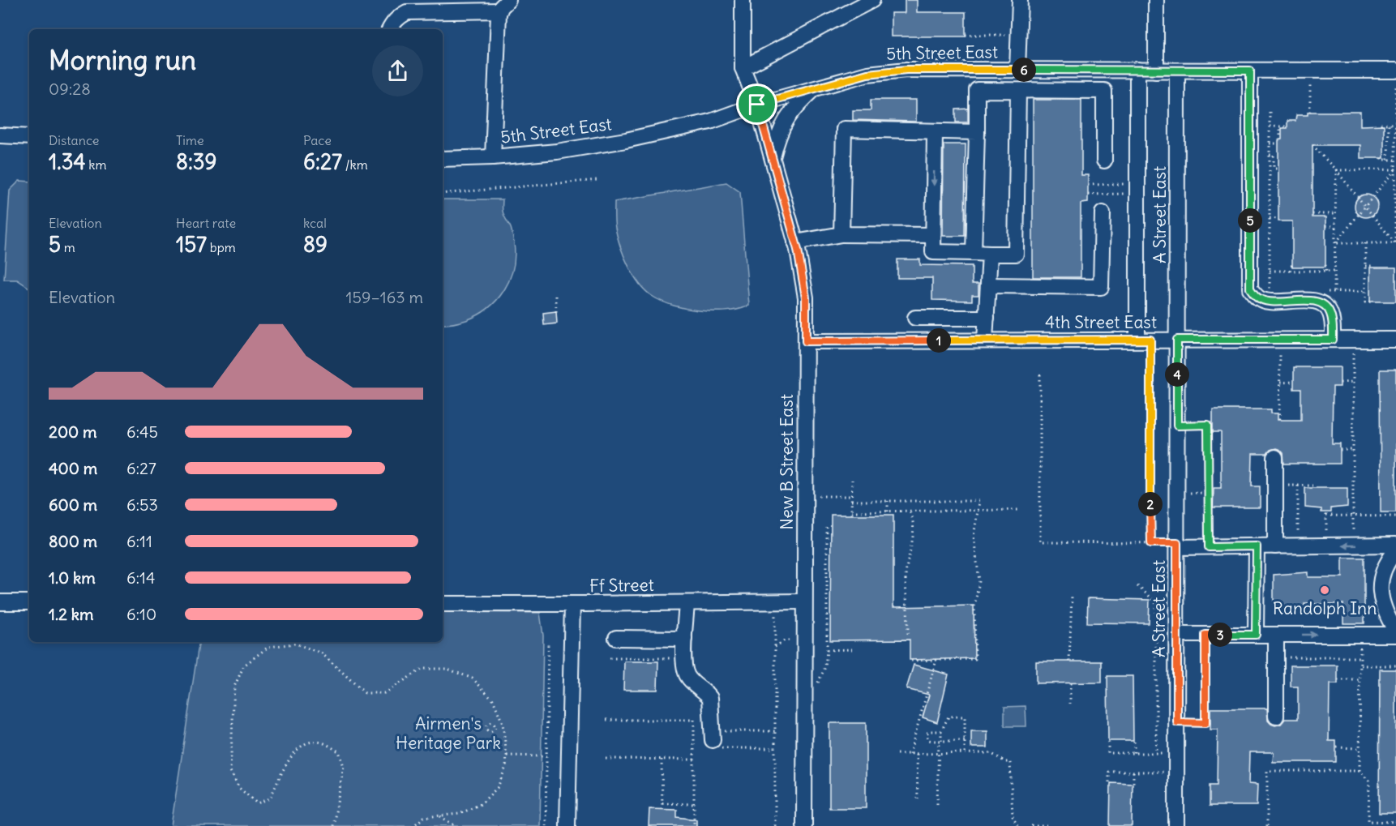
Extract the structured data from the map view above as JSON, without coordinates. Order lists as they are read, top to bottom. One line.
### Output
{"streets":{"street":["5th Street East","A Street East","4th Street East","New B Street East","Ff Street"]},"crossings":[["5th Street East","A Street East"],["5th Street East","New B Street East"],["A Street East","4th Street East"],["4th Street East","New B Street East"],["New B Street East","Ff Street"]],"parks":["Airmen's Heritage Park"],"places":["Randolph Inn"],"page":{"heading":["Morning run","09:28"],"pins":["6","5","1","4","2","3"],"stats":[["Distance","1.34 km"],["Time","8:39"],["Pace","6:27 /km"],["Elevation","5 m"],["Heart rate","157 bpm"],["kcal","89"]],"chart":["Elevation","159–163 m"],"list":[{"name":"200 m","note":"6:45"},{"name":"400 m","note":"6:27"},{"name":"600 m","note":"6:53"},{"name":"800 m","note":"6:11"},{"name":"1.0 km","note":"6:14"},{"name":"1.2 km","note":"6:10"}]}}
